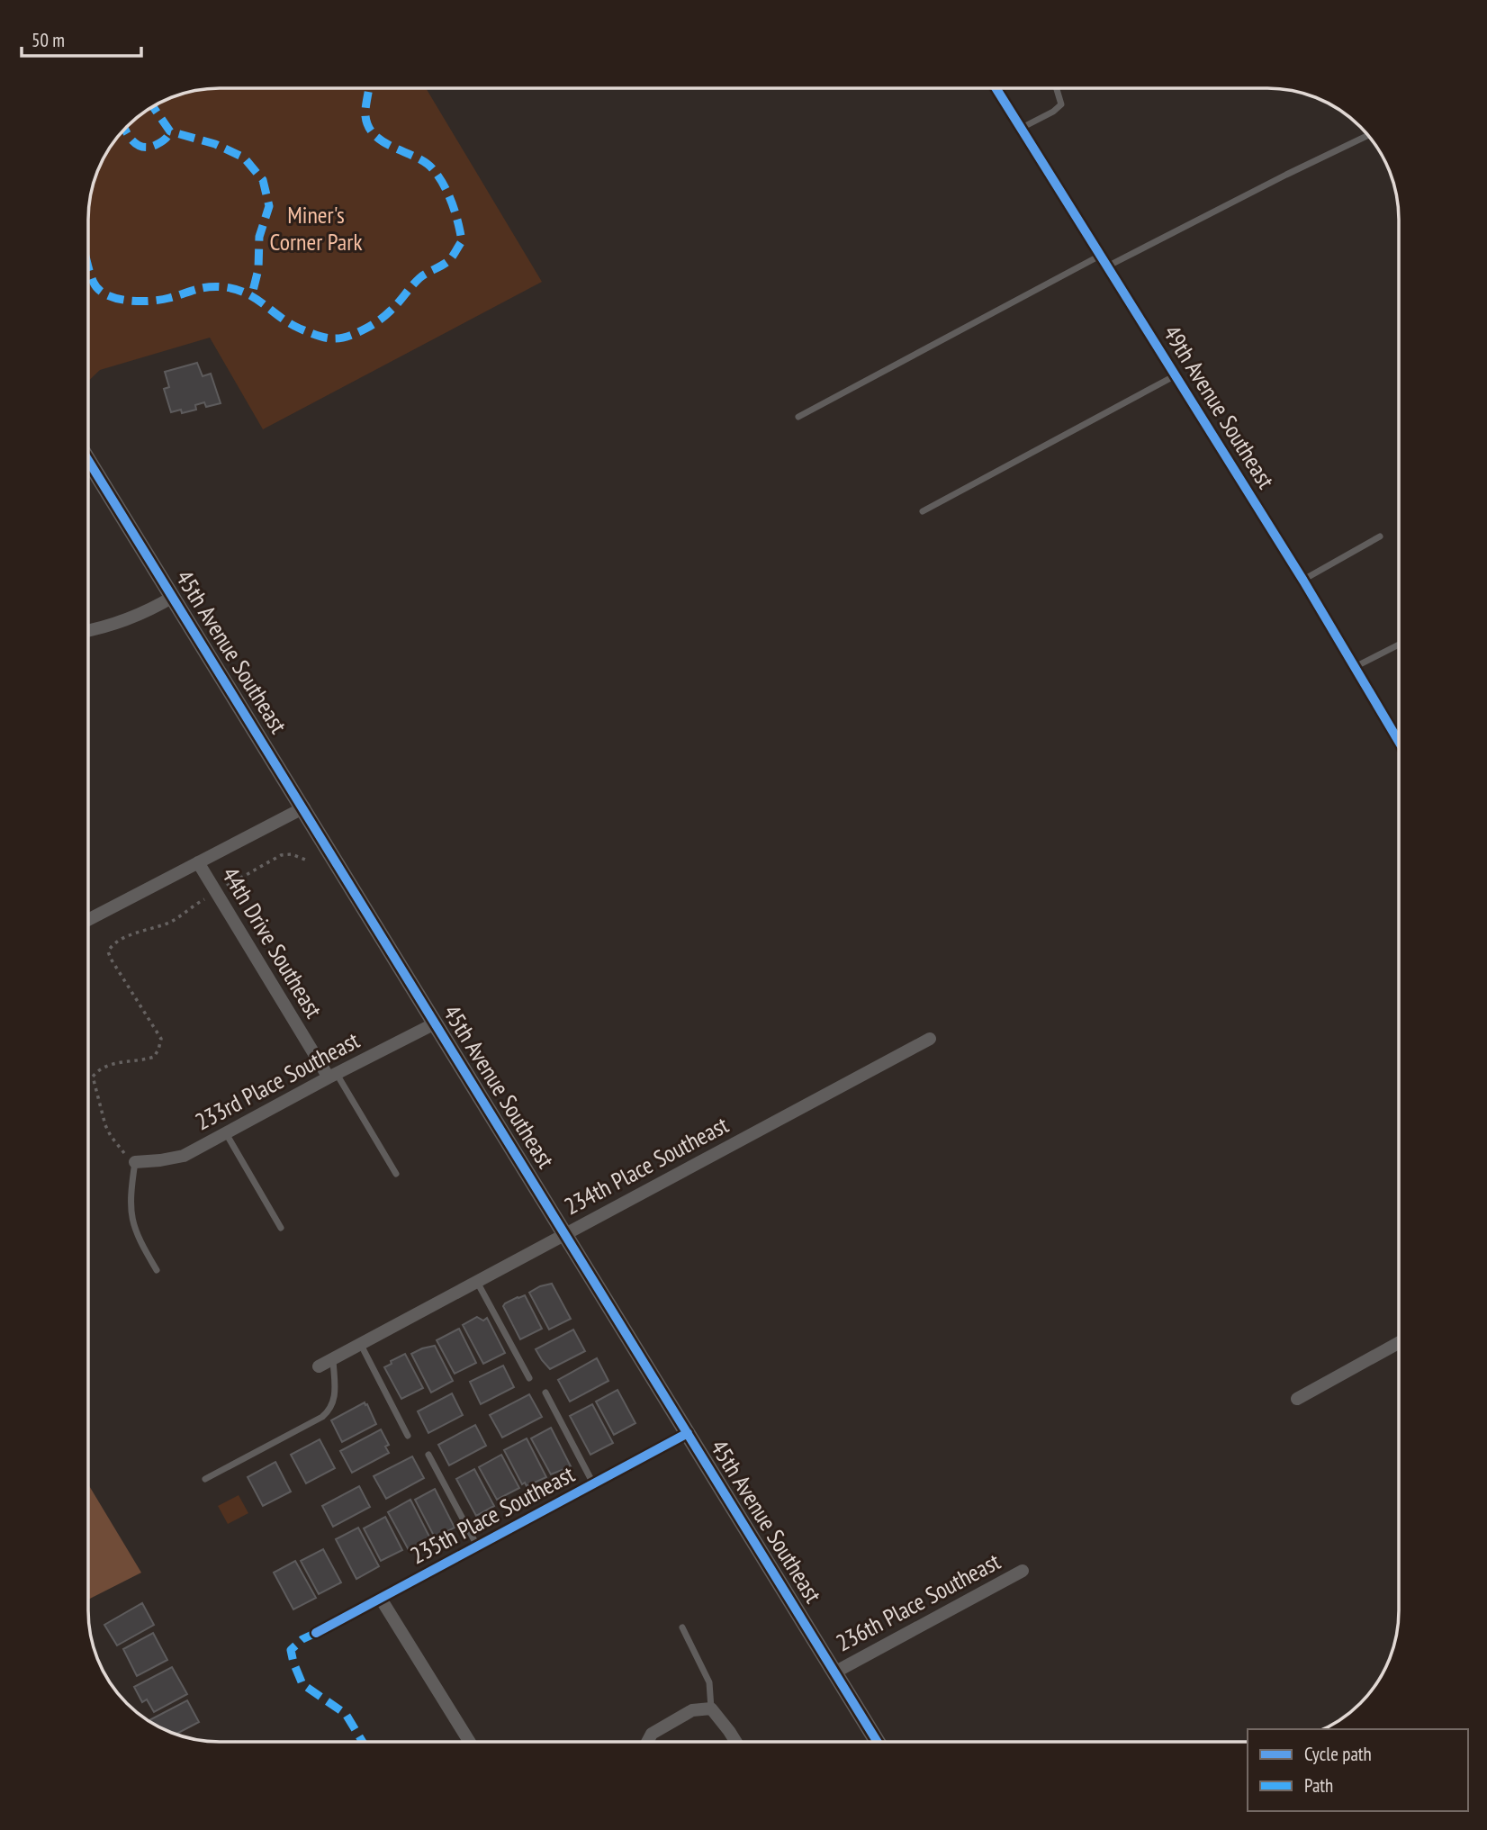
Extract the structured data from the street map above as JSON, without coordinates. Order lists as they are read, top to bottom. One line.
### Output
{"streets":{"street":["49th Avenue Southeast","45th Avenue Southeast","44th Drive Southeast","233rd Place Southeast","234th Place Southeast","235th Place Southeast","236th Place Southeast"]},"crossings":[["45th Avenue Southeast","233rd Place Southeast"],["45th Avenue Southeast","234th Place Southeast"],["45th Avenue Southeast","235th Place Southeast"],["45th Avenue Southeast","236th Place Southeast"],["44th Drive Southeast","233rd Place Southeast"]],"parks":["Miner's Corner Park"],"legend":["Cycle path","Path"],"scale_bar":"50 m"}
